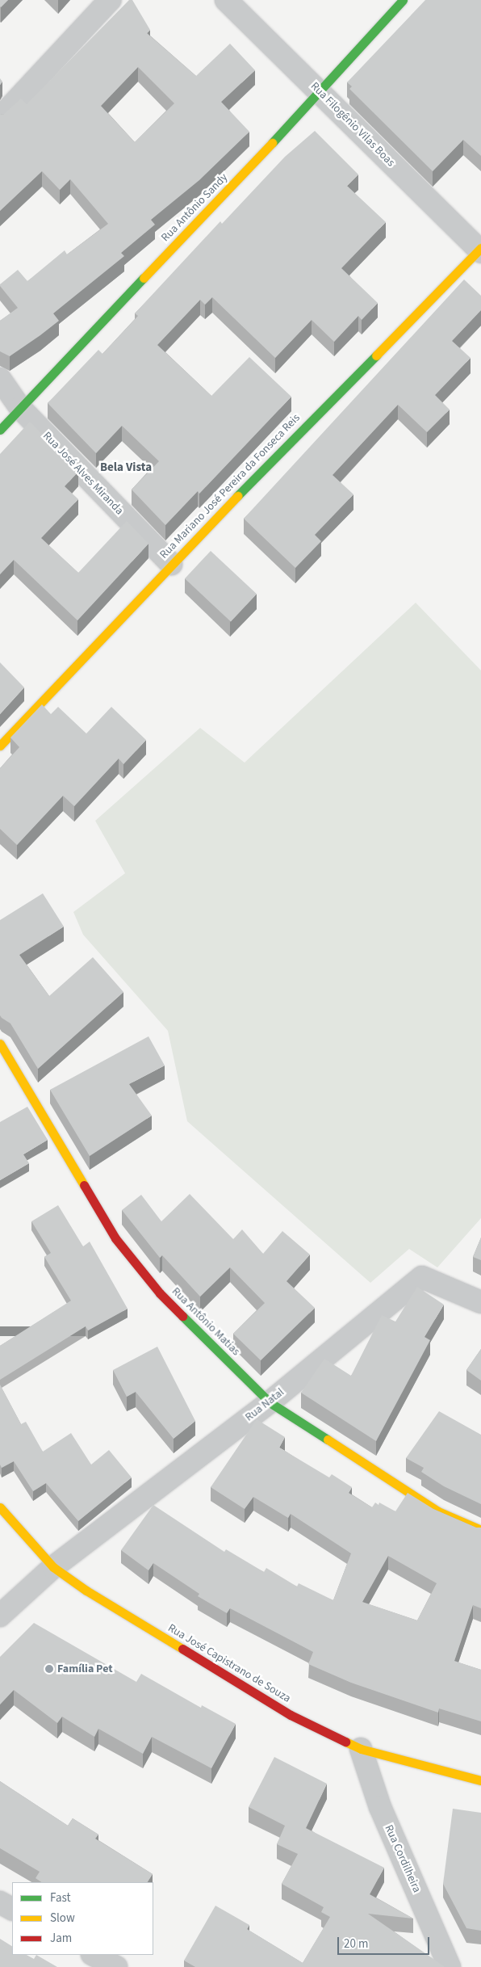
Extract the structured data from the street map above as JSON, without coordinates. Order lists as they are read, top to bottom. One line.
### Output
{"streets":{"street":["Rua Filogênio Vilas Boas","Rua Antônio Sandy","Rua José Alves Miranda","Rua Mariano José Pereira da Fonseca Reis","Rua Antônio Matias","Rua Natal","Rua José Capistrano de Souza","Rua Cordilheira"]},"crossings":[["Rua Filogênio Vilas Boas","Rua Antônio Sandy"],["Rua Filogênio Vilas Boas","Rua Mariano José Pereira da Fonseca Reis"],["Rua Antônio Sandy","Rua José Alves Miranda"],["Rua José Alves Miranda","Rua Mariano José Pereira da Fonseca Reis"],["Rua Antônio Matias","Rua Natal"],["Rua Natal","Rua José Capistrano de Souza"],["Rua José Capistrano de Souza","Rua Cordilheira"]],"districts":["Bela Vista"],"places":["Família Pet"],"legend":["Fast","Slow","Jam"],"scale_bar":"20 m"}
